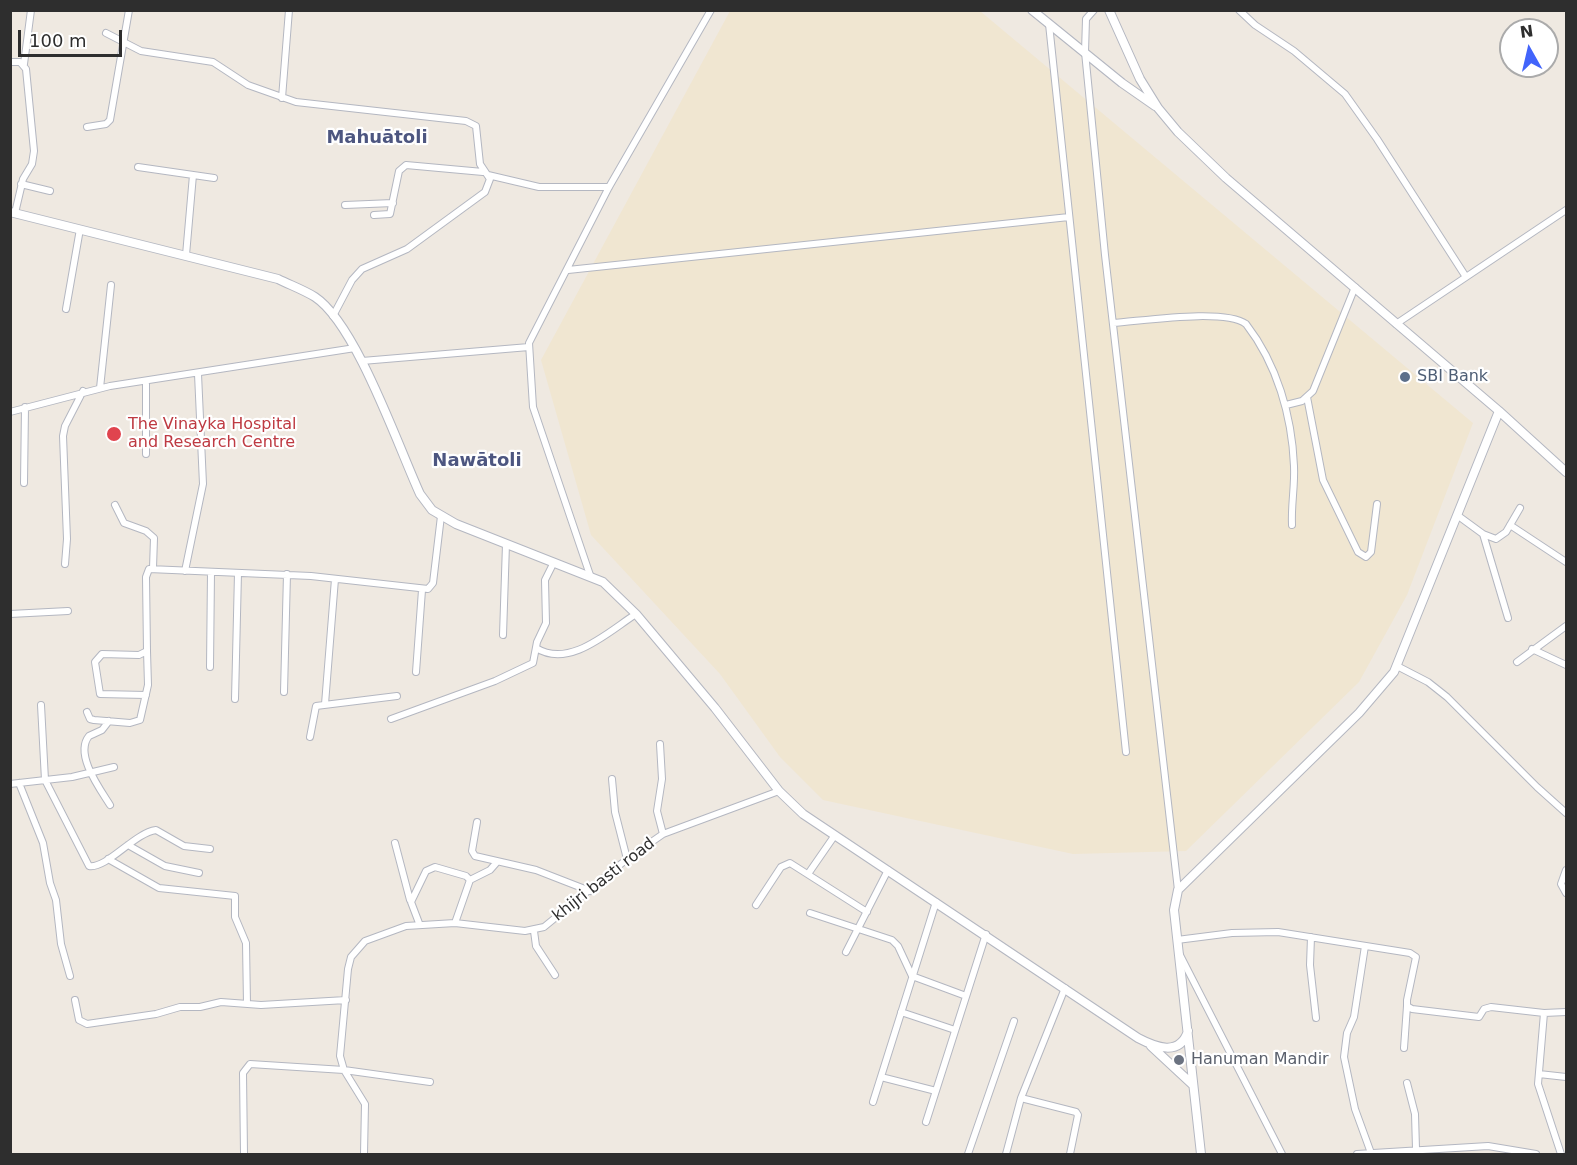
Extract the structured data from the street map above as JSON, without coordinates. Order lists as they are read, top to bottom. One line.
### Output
{"streets":{"street":["khijri basti road"]},"districts":["Mahuātoli","Nawātoli"],"places":["SBI Bank","The Vinayka Hospital and Research Centre","Hanuman Mandir"],"scale_bar":"100 m","north":"top"}
